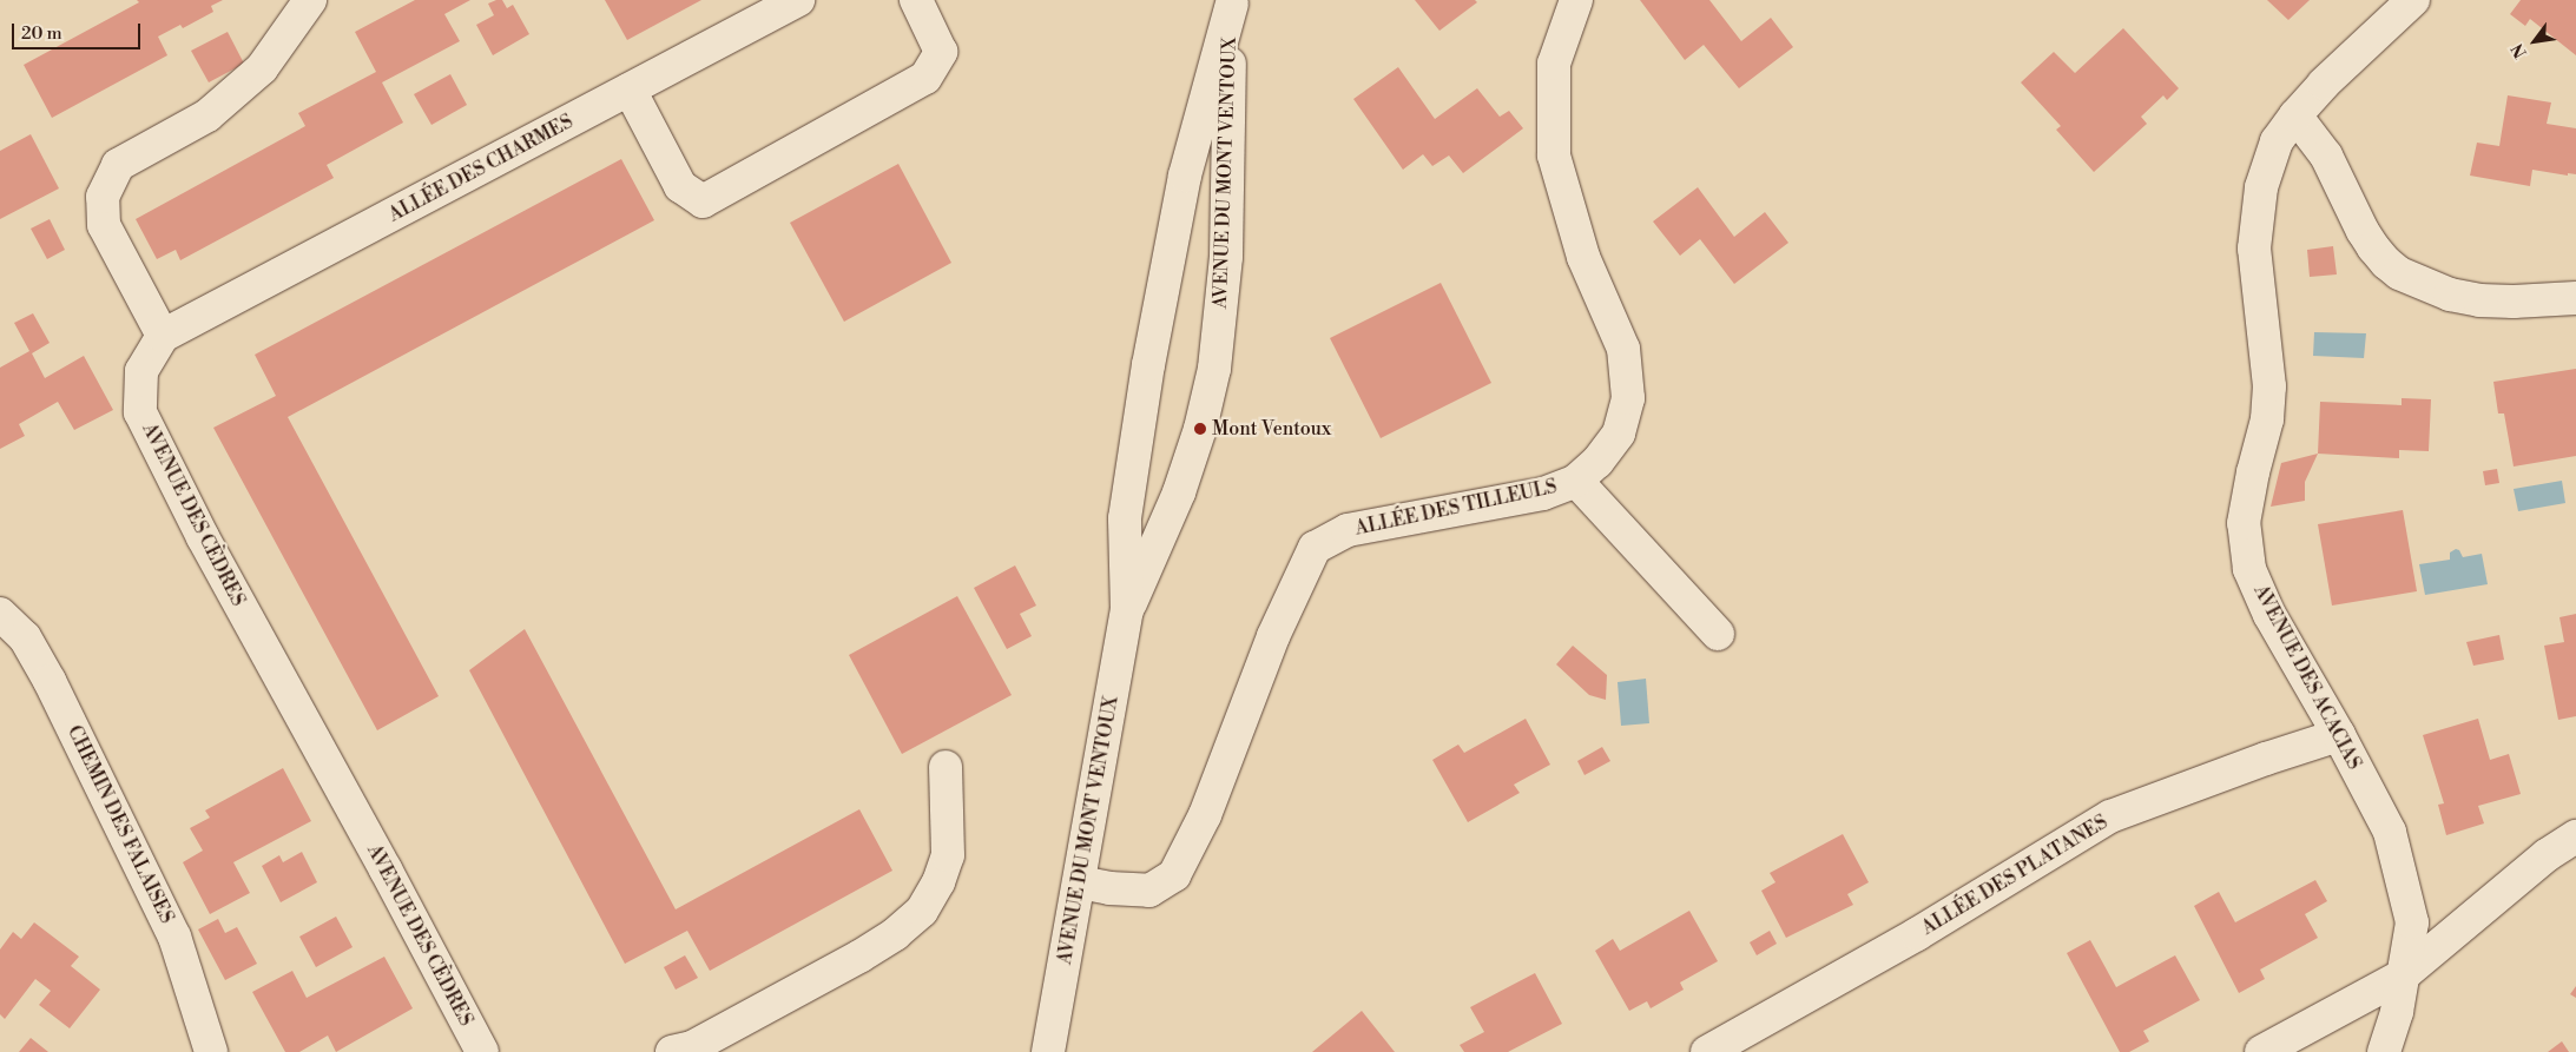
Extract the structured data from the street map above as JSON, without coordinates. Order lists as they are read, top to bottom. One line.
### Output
{"streets":{"street":["ALLÉE DES CHARMES","AVENUE DU MONT VENTOUX","ALLÉE DES TILLEULS","AVENUE DES CÈDRES","AVENUE DES ACACIAS","CHEMIN DES FALAISES","ALLÉE DES PLATANES"]},"crossings":[["ALLÉE DES CHARMES","AVENUE DES CÈDRES"],["AVENUE DU MONT VENTOUX","ALLÉE DES TILLEULS"],["AVENUE DES ACACIAS","ALLÉE DES PLATANES"]],"places":["Mont Ventoux"],"scale_bar":"20 m","north":"bottom left"}
